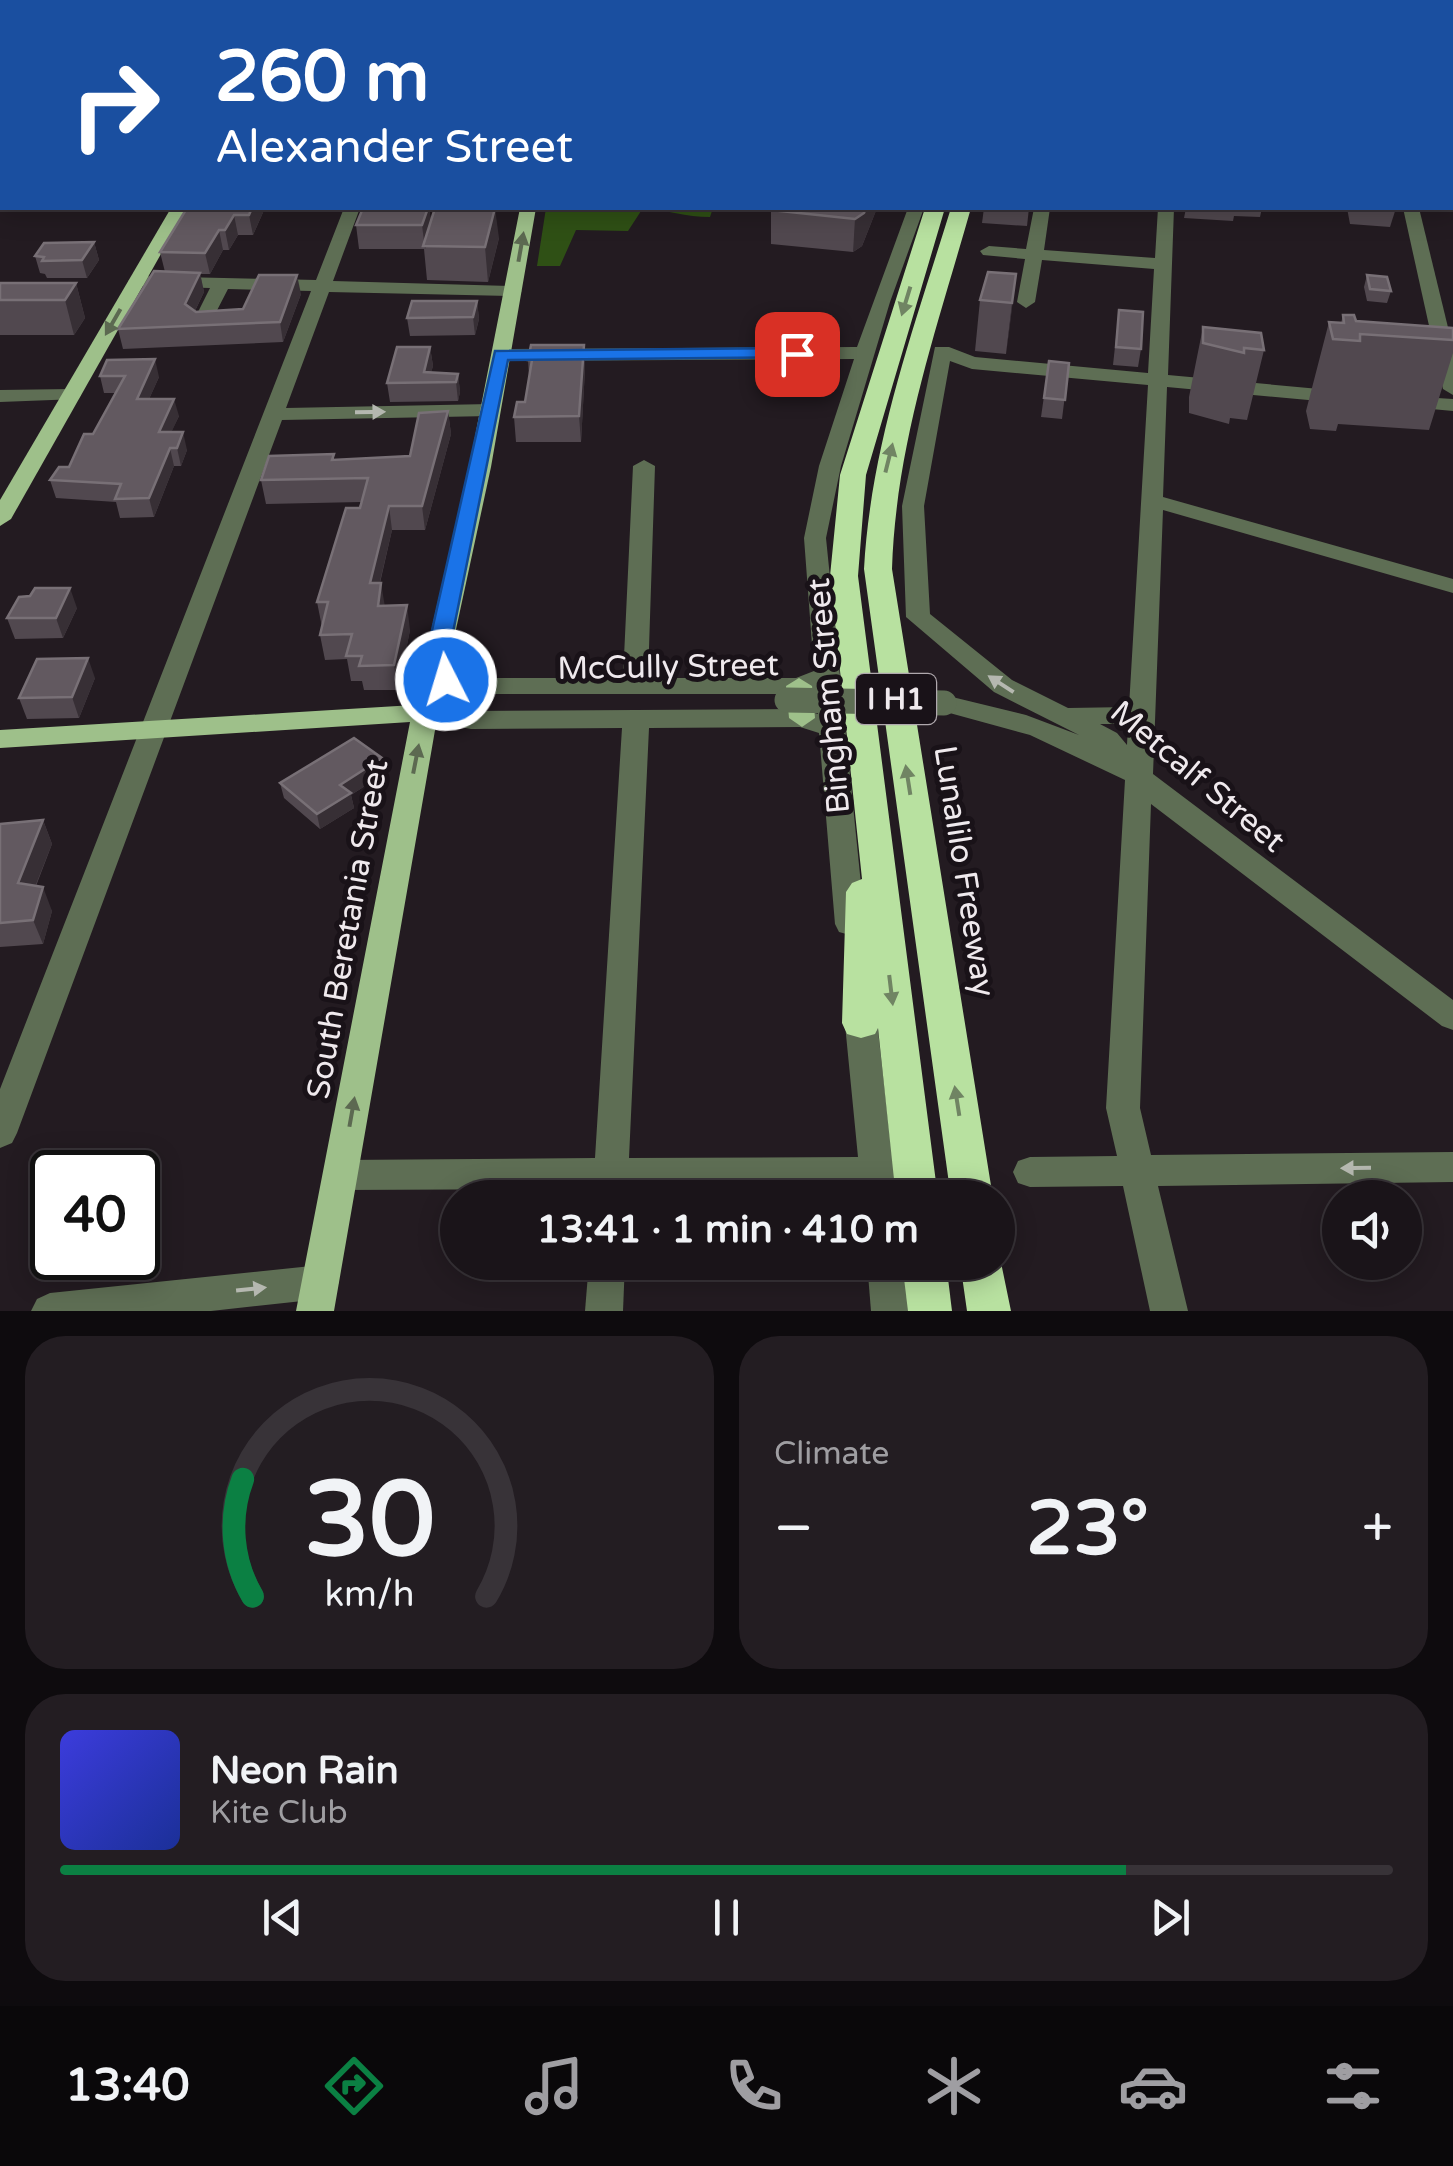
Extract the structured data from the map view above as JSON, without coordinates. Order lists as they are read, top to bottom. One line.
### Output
{"streets":{"highway":["I H1","Lunalilo Freeway"],"main road":["McCully Street","South Beretania Street"],"street":["Bingham Street","Metcalf Street"]},"crossings":[["McCully Street","Bingham Street"],["McCully Street","Metcalf Street"],["McCully Street","South Beretania Street"]],"one_way":["Metcalf Street","South Beretania Street"],"page":{"turn":["260 m","Alexander Street"],"limit":"40","trip":"13:41 · 1 min · 410 m","tile":"Climate","heat":["−","23°","+"],"song":["Neon Rain","Kite Club"],"tabs":"13:40","gauge":["30","km/h"]}}
